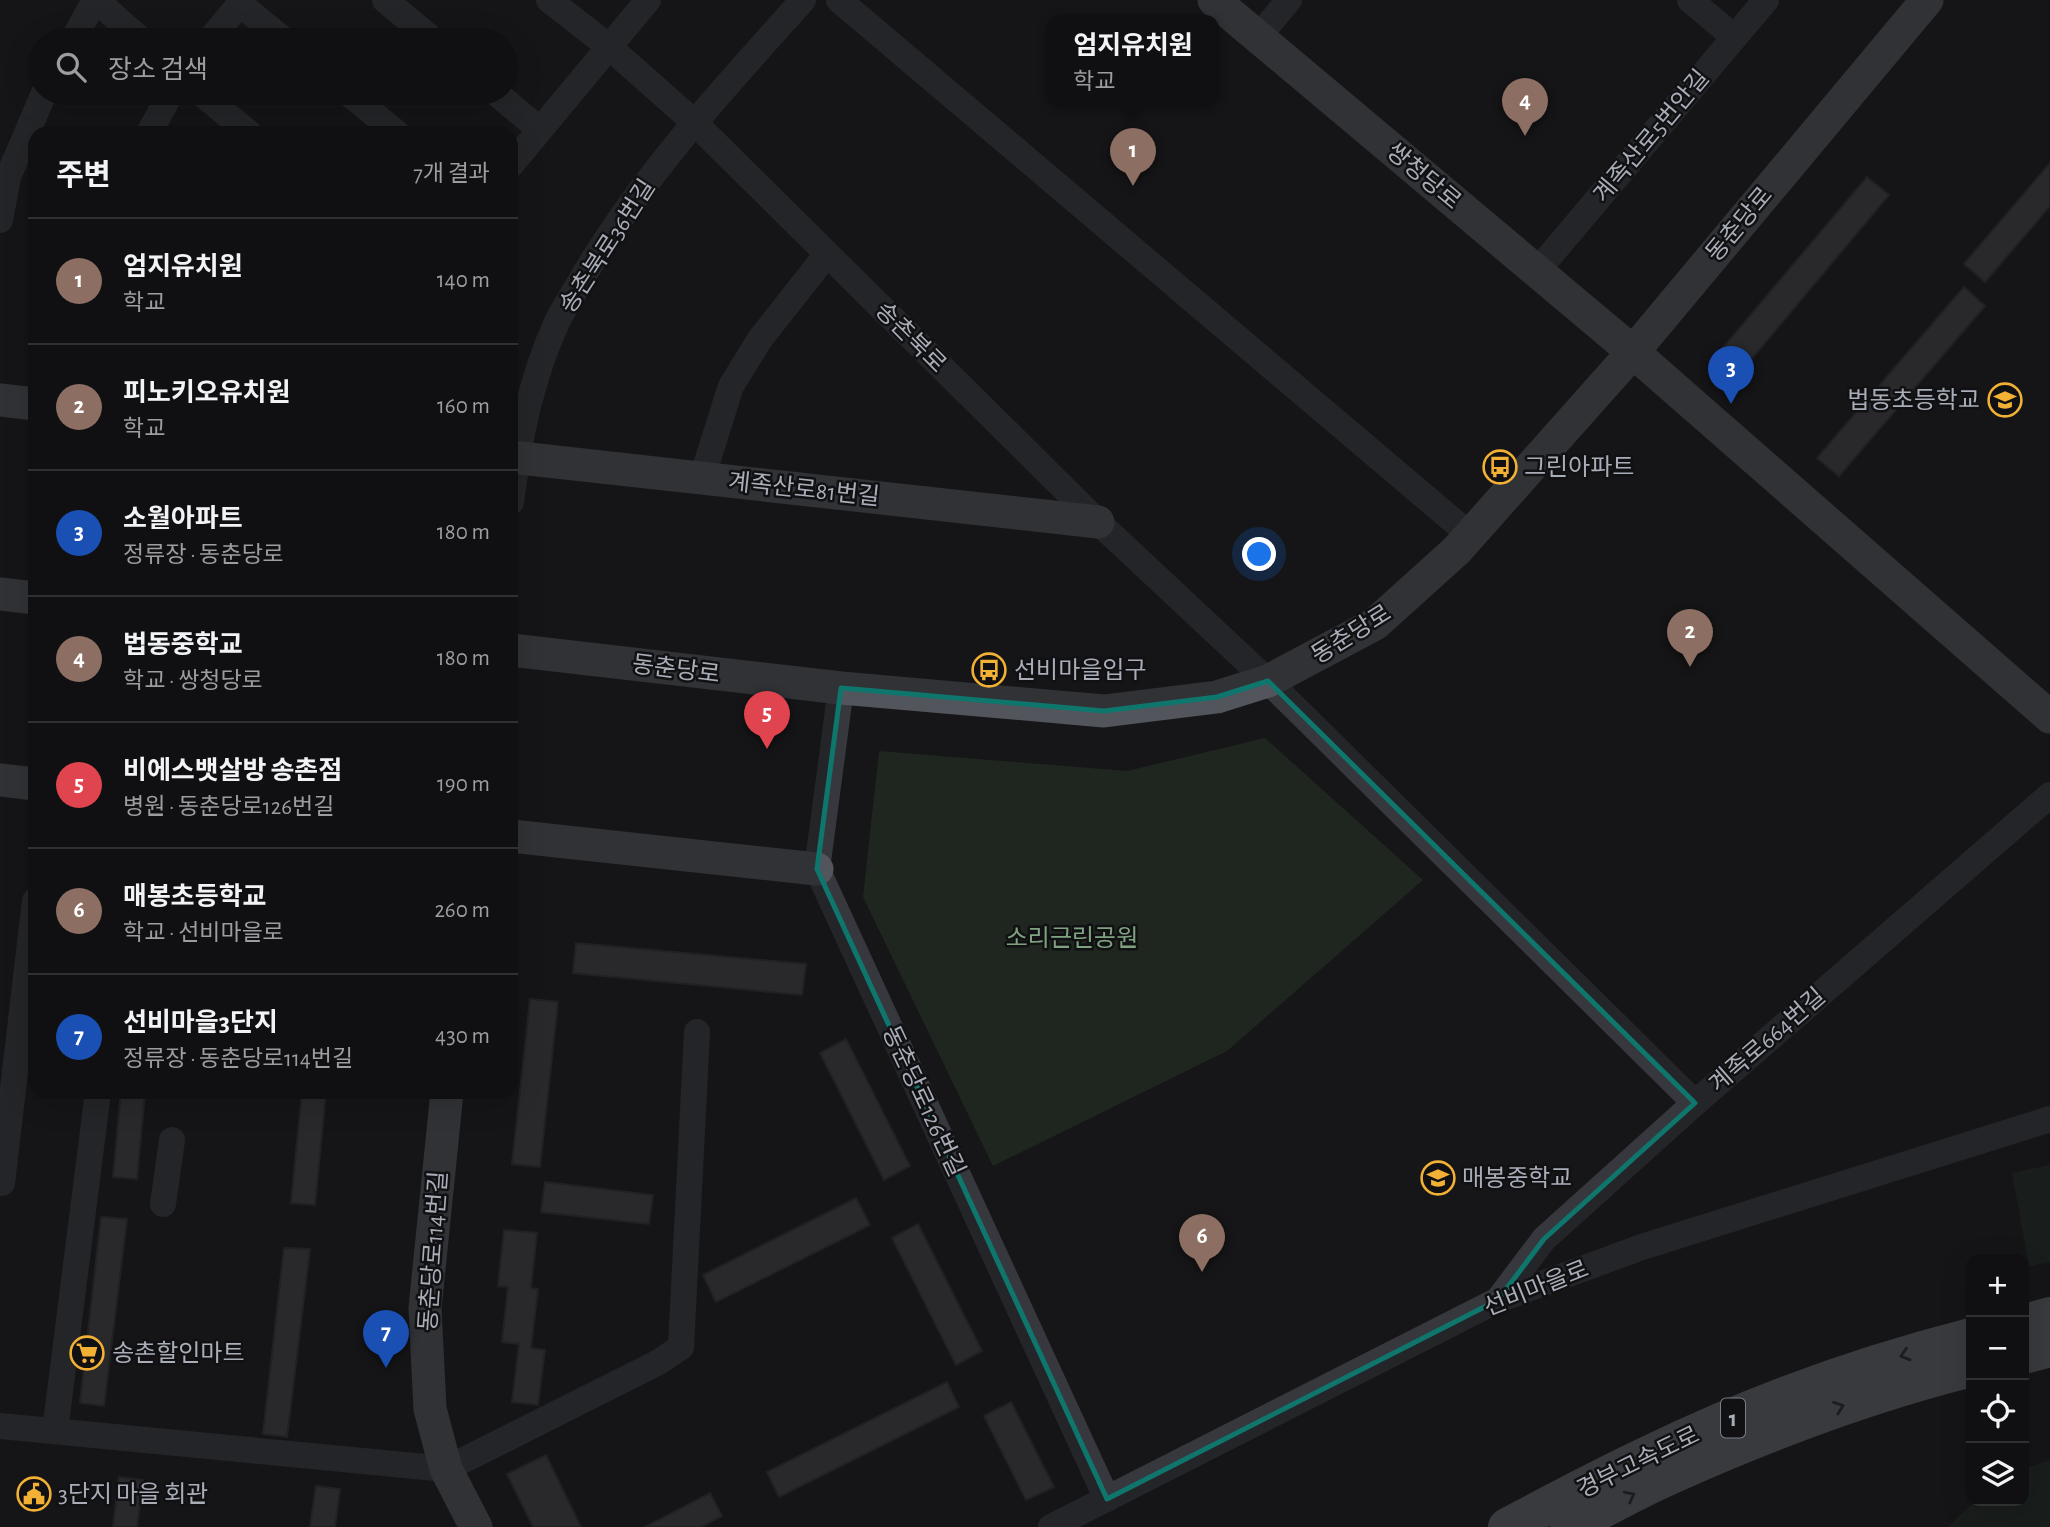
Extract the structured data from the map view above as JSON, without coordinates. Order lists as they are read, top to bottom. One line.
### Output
{"streets":{"highway":["1","경부고속도로"],"main road":["쌍청당로","동춘당로","계족산로81번길","동춘당로114번길"],"street":["계족산로5번안길","송촌북로36번길","송촌북로","계족로664번길","동춘당로126번길","선비마을로"]},"crossings":[["계족산로5번안길","쌍청당로"],["쌍청당로","동춘당로"],["동춘당로","송촌북로"],["송촌북로36번길","송촌북로"],["송촌북로","계족산로81번길"],["송촌북로","계족로664번길"],["계족로664번길","선비마을로"],["동춘당로126번길","선비마을로"]],"parks":["소리근린공원"],"places":{"school or university":["법동초등학교","매봉중학교"],"bus stop":["그린아파트","선비마을입구"],"supermarket":["송촌할인마트"],"public building":["3단지 마을 회관"]},"page":{"popup":["엄지유치원","학교"],"search":"장소 검색","pins":["4","1","3","2","5","6","7"],"heading":["주변","7개 결과"],"list":[{"mark":"1","name":"엄지유치원","note":"학교","value":"140 m"},{"mark":"2","name":"피노키오유치원","note":"학교","value":"160 m"},{"mark":"3","name":"소월아파트","note":"정류장 · 동춘당로","value":"180 m"},{"mark":"4","name":"법동중학교","note":"학교 · 쌍청당로","value":"180 m"},{"mark":"5","name":"비에스뱃살방 송촌점","note":"병원 · 동춘당로126번길","value":"190 m"},{"mark":"6","name":"매봉초등학교","note":"학교 · 선비마을로","value":"260 m"},{"mark":"7","name":"선비마을3단지","note":"정류장 · 동춘당로114번길","value":"430 m"}],"map_buttons":["+","−"]}}
